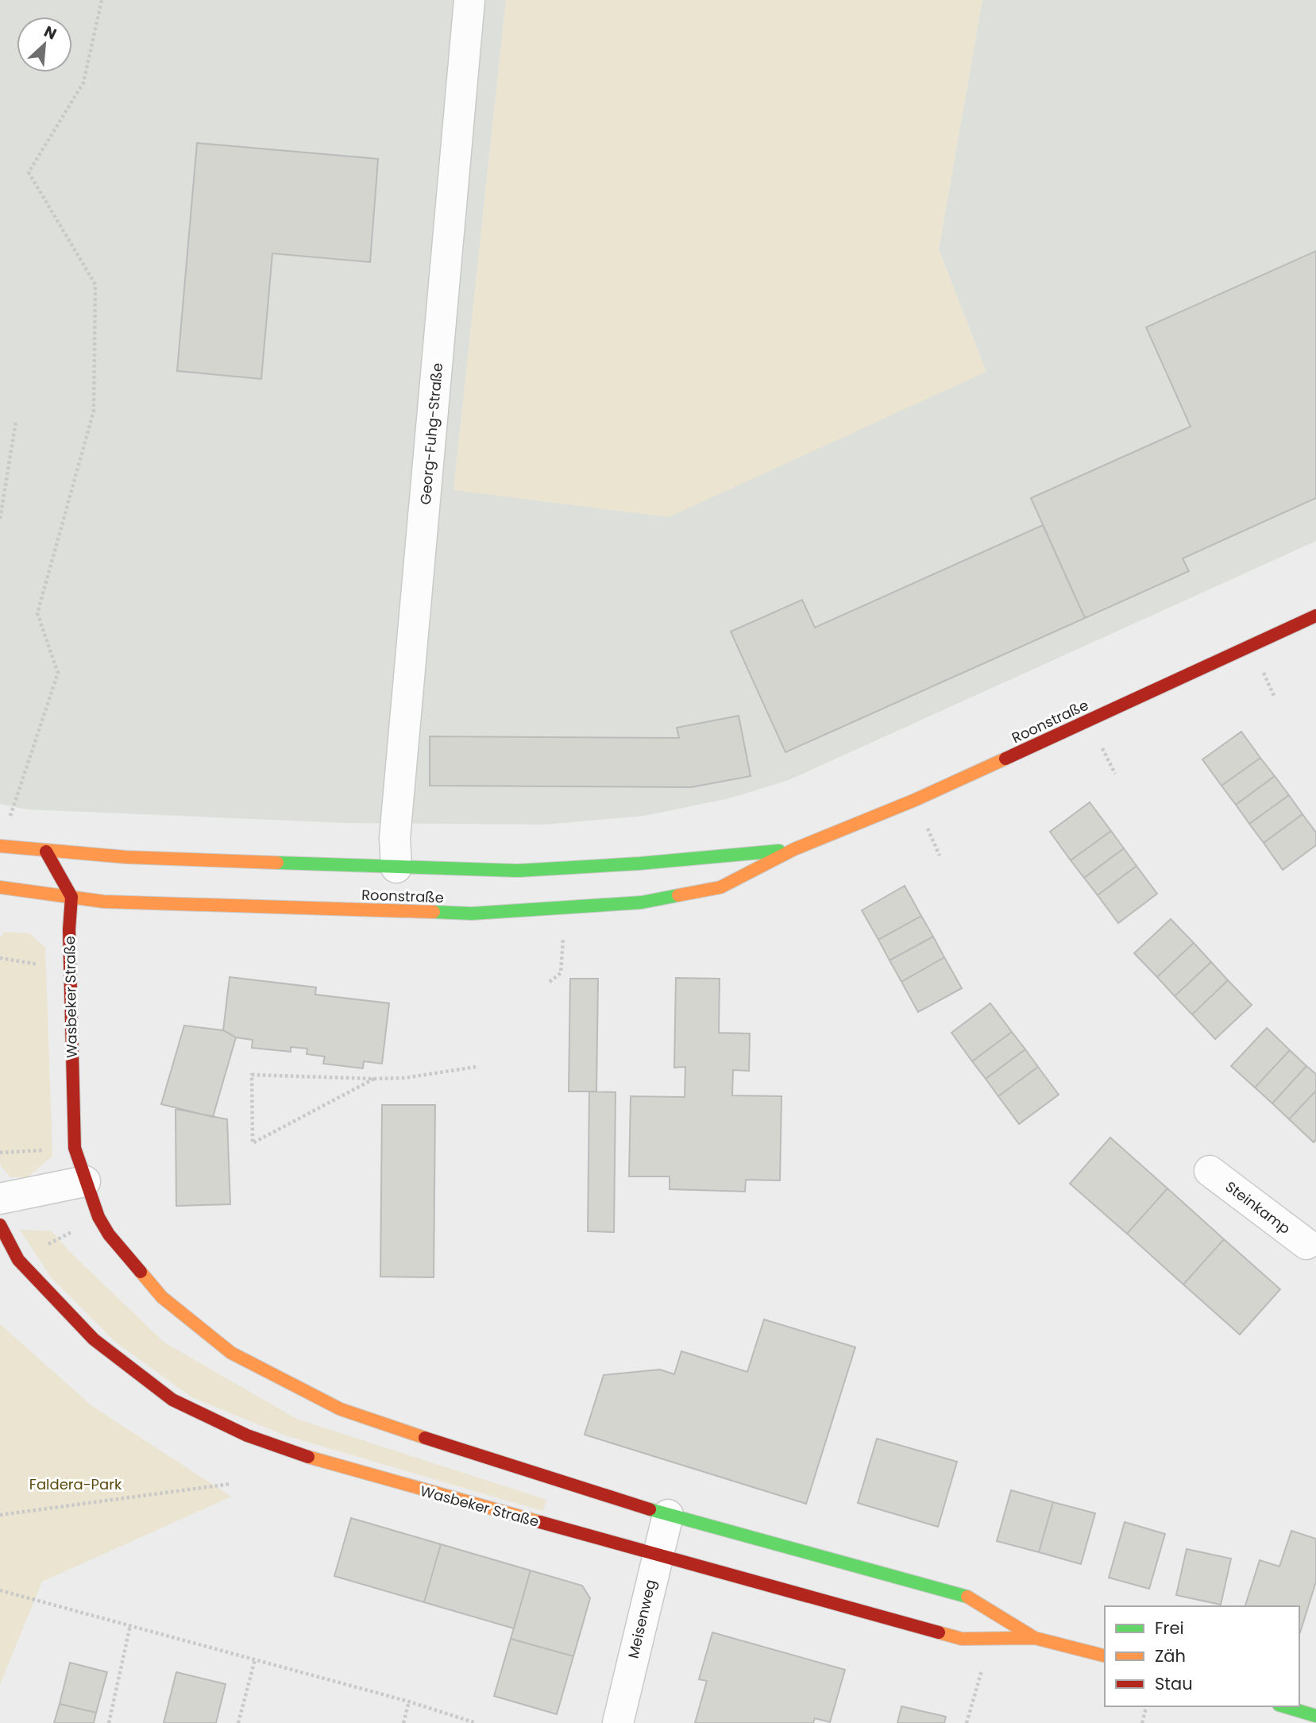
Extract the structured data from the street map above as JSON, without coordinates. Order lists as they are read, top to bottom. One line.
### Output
{"streets":{"street":["Georg-Fuhg-Straße","Roonstraße","Wasbeker Straße","Steinkamp","Meisenweg"]},"crossings":[["Georg-Fuhg-Straße","Roonstraße"],["Roonstraße","Wasbeker Straße"],["Wasbeker Straße","Meisenweg"]],"parks":["Faldera-Park"],"legend":["Frei","Zäh","Stau"],"north":"top right"}
